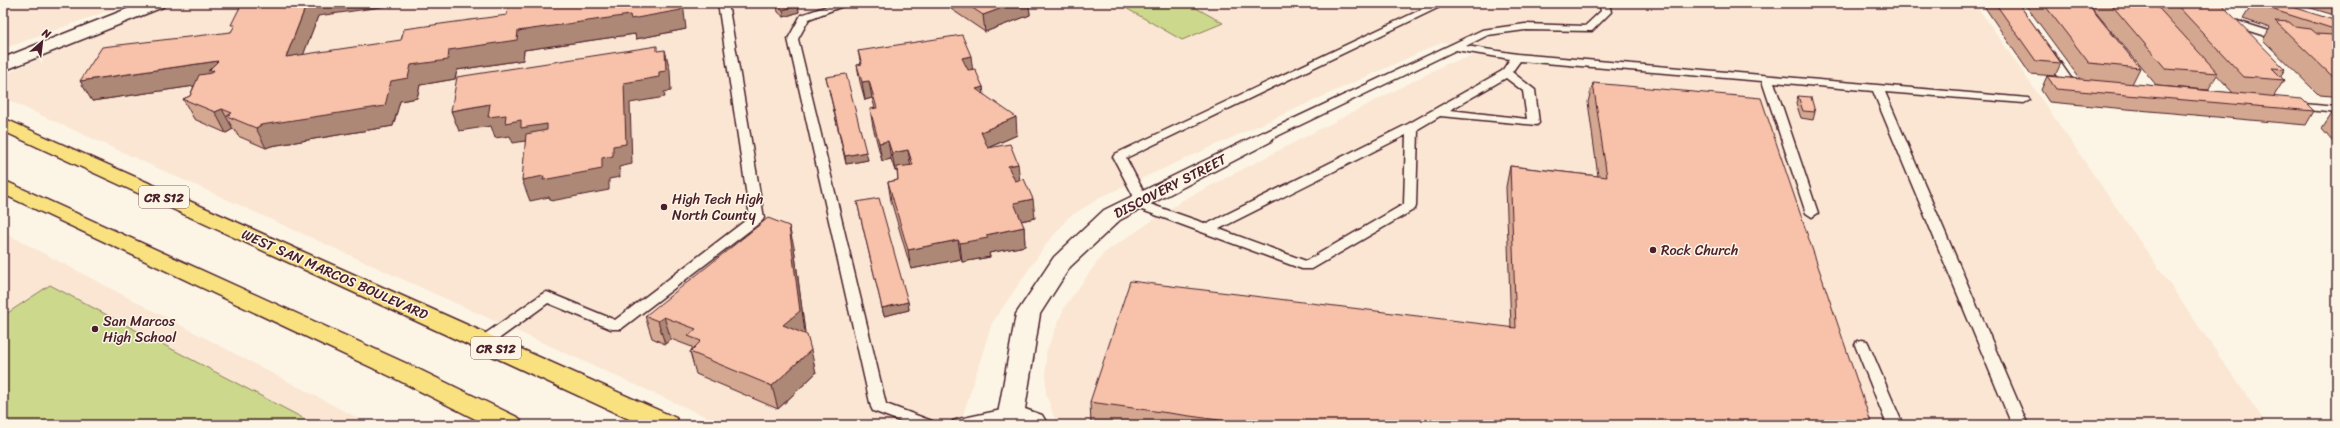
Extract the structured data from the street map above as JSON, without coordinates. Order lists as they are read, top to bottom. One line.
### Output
{"streets":{"main road":["CR S12","WEST SAN MARCOS BOULEVARD"],"street":["DISCOVERY STREET"]},"places":["High Tech High North County","Rock Church","San Marcos High School"],"north":"top right"}
